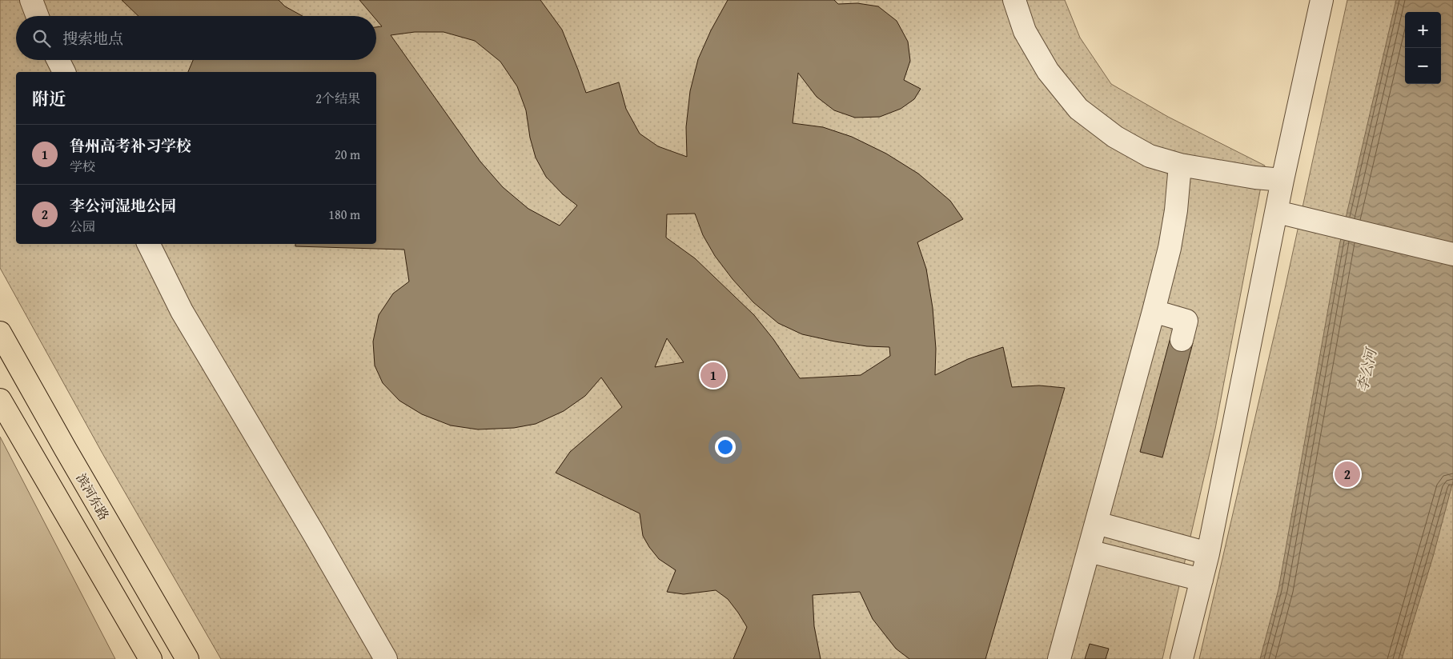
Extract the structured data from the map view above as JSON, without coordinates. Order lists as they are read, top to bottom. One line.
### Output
{"streets":{"main road":["滨河东路"]},"water":["李公河"],"page":{"map_buttons":["+","−"],"search":"搜索地点","heading":["附近","2个结果"],"list":[{"mark":"1","name":"鲁州高考补习学校","note":"学校","value":"20 m"},{"mark":"2","name":"李公河湿地公园","note":"公园","value":"180 m"}],"pins":["1","2"]}}
